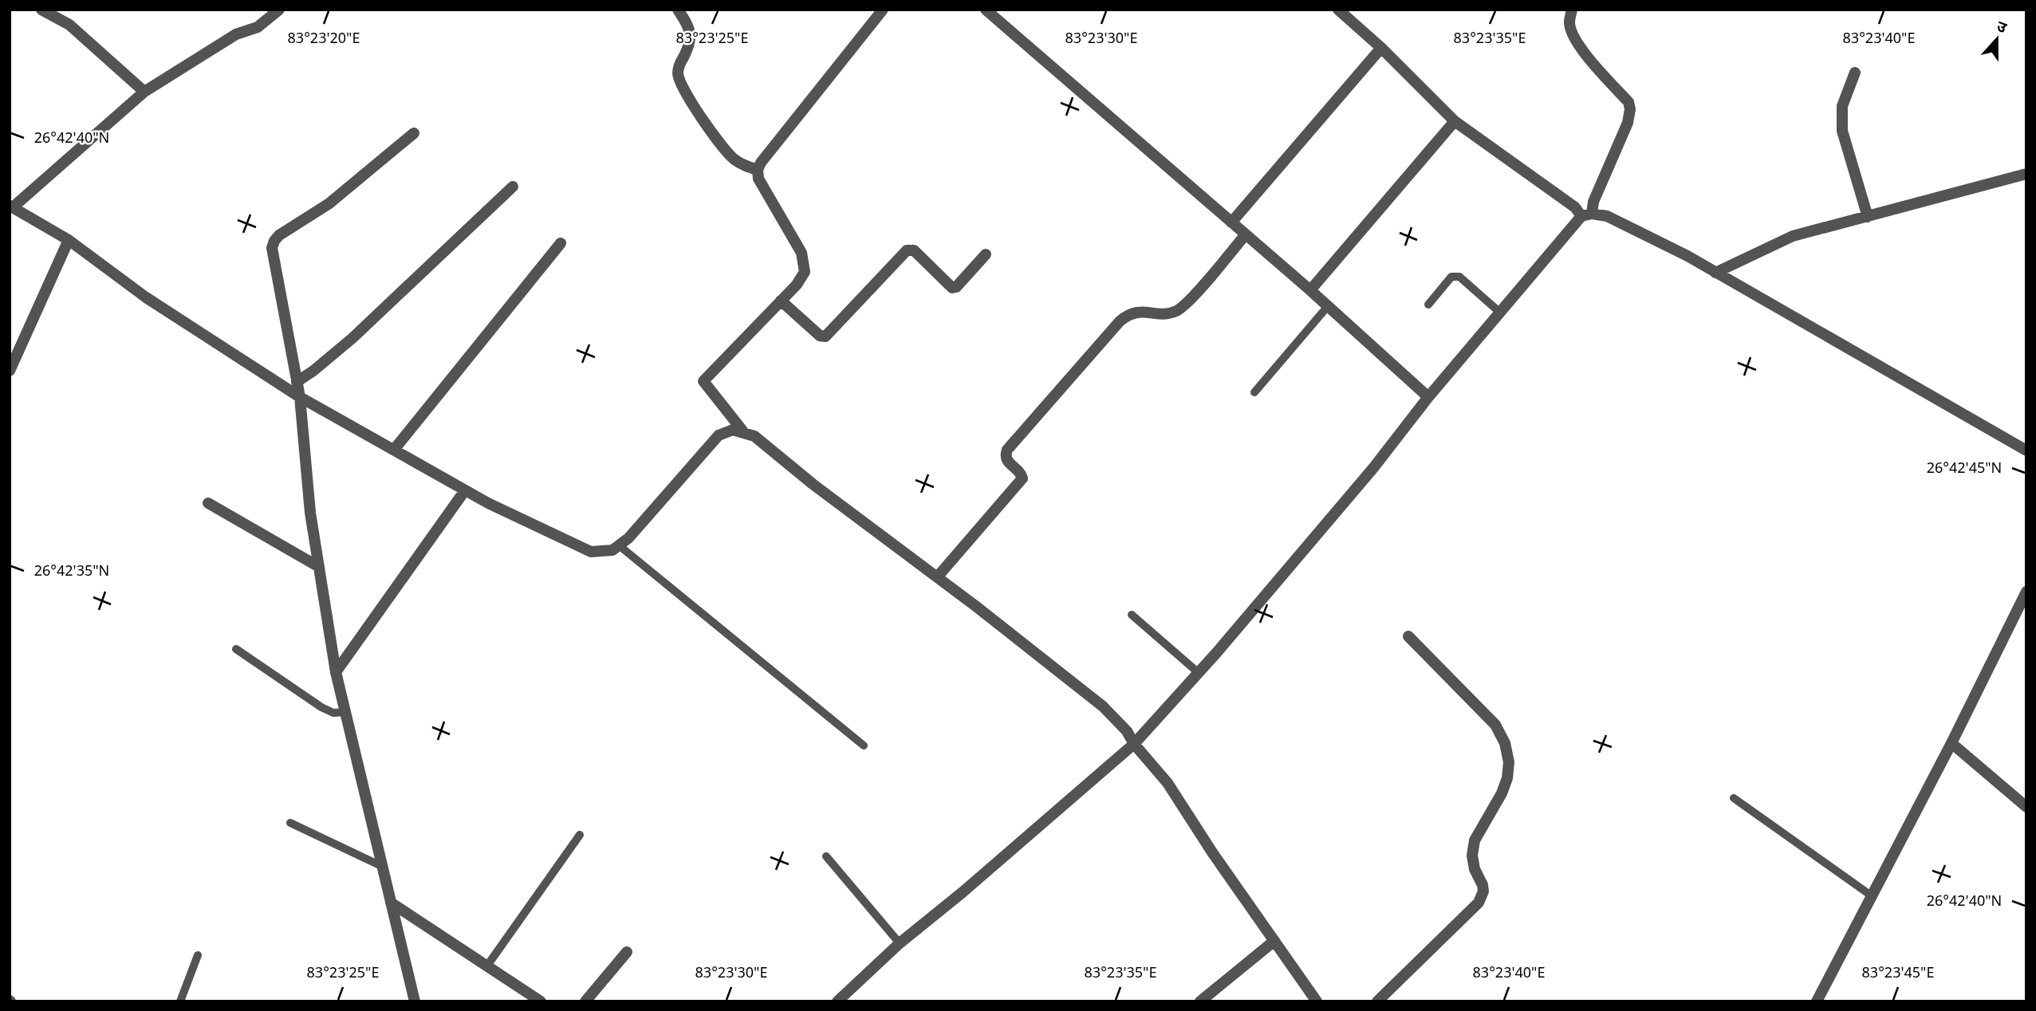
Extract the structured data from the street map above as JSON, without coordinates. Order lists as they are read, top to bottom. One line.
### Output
{"north":"top","coordinates":["83°23'20\"E","83°23'25\"E","83°23'30\"E","83°23'35\"E","83°23'40\"E","26°42'40\"N","26°42'45\"N","26°42'35\"N","83°23'45\"E"]}
